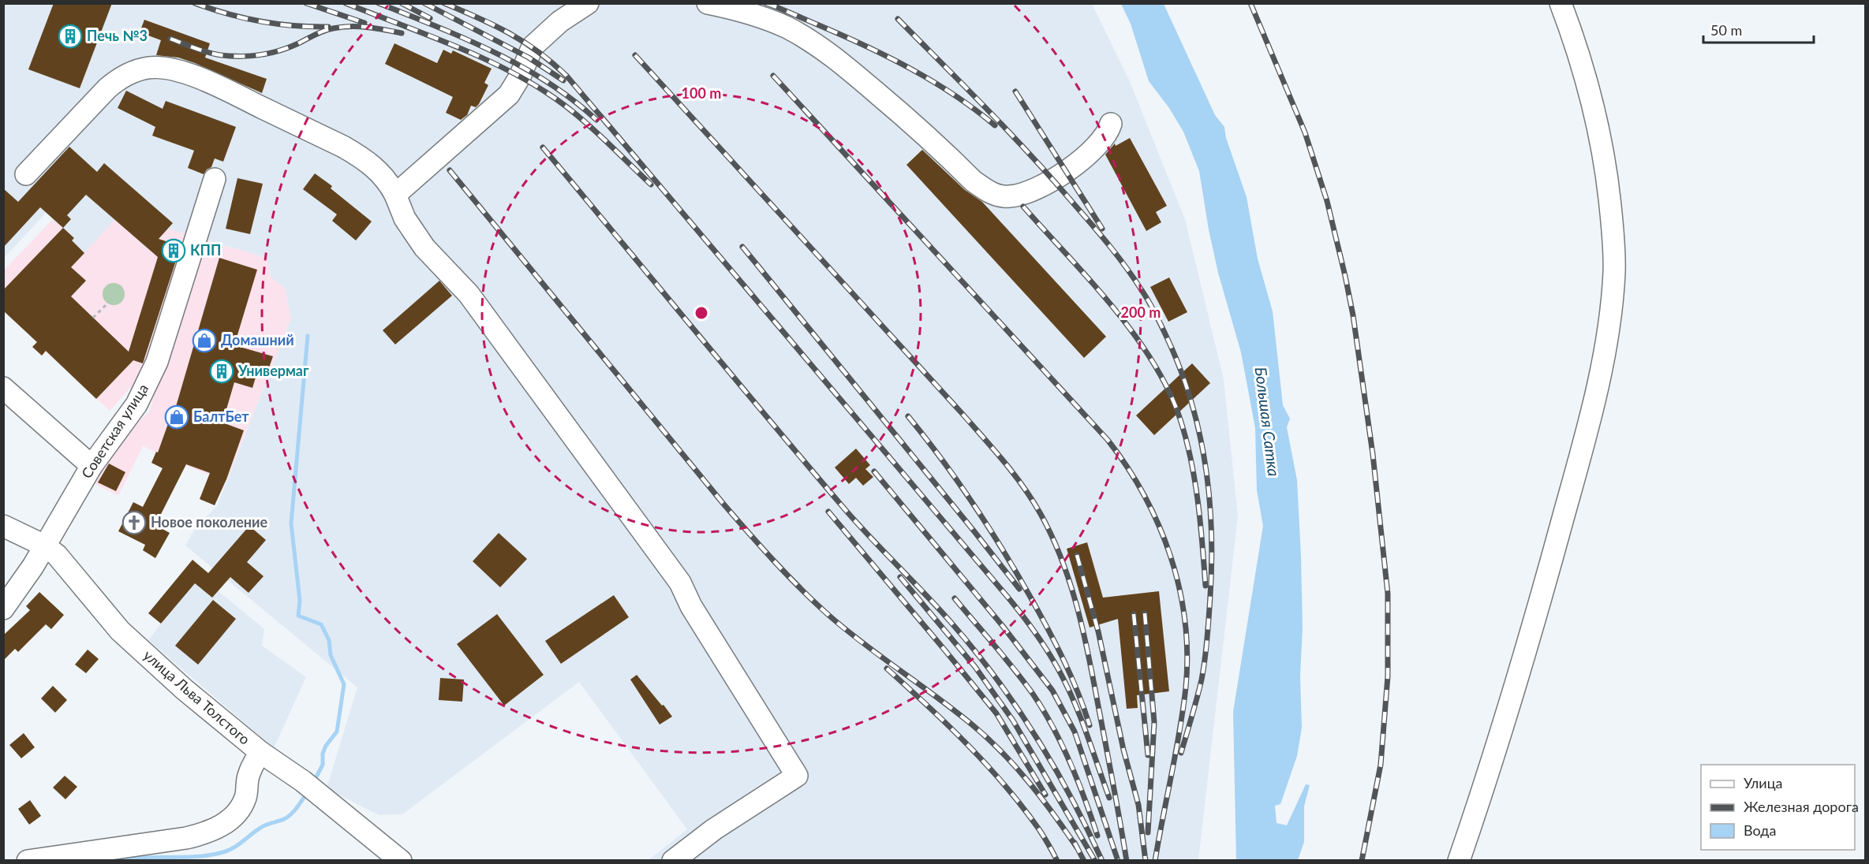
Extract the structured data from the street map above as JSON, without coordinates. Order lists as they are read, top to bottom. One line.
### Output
{"streets":{"street":["Советская улица","улица Льва Толстого"]},"crossings":[["Советская улица","улица Льва Толстого"]],"water":["Большая Сатка"],"places":{"building":["Печь №3","КПП","Универмаг"],"shop":["Домашний","БалтБет"],"church":["Новое поколение"]},"legend":["Улица","Железная дорога","Вода"],"scale_bar":"50 m","rings":["100 m","200 m"]}
